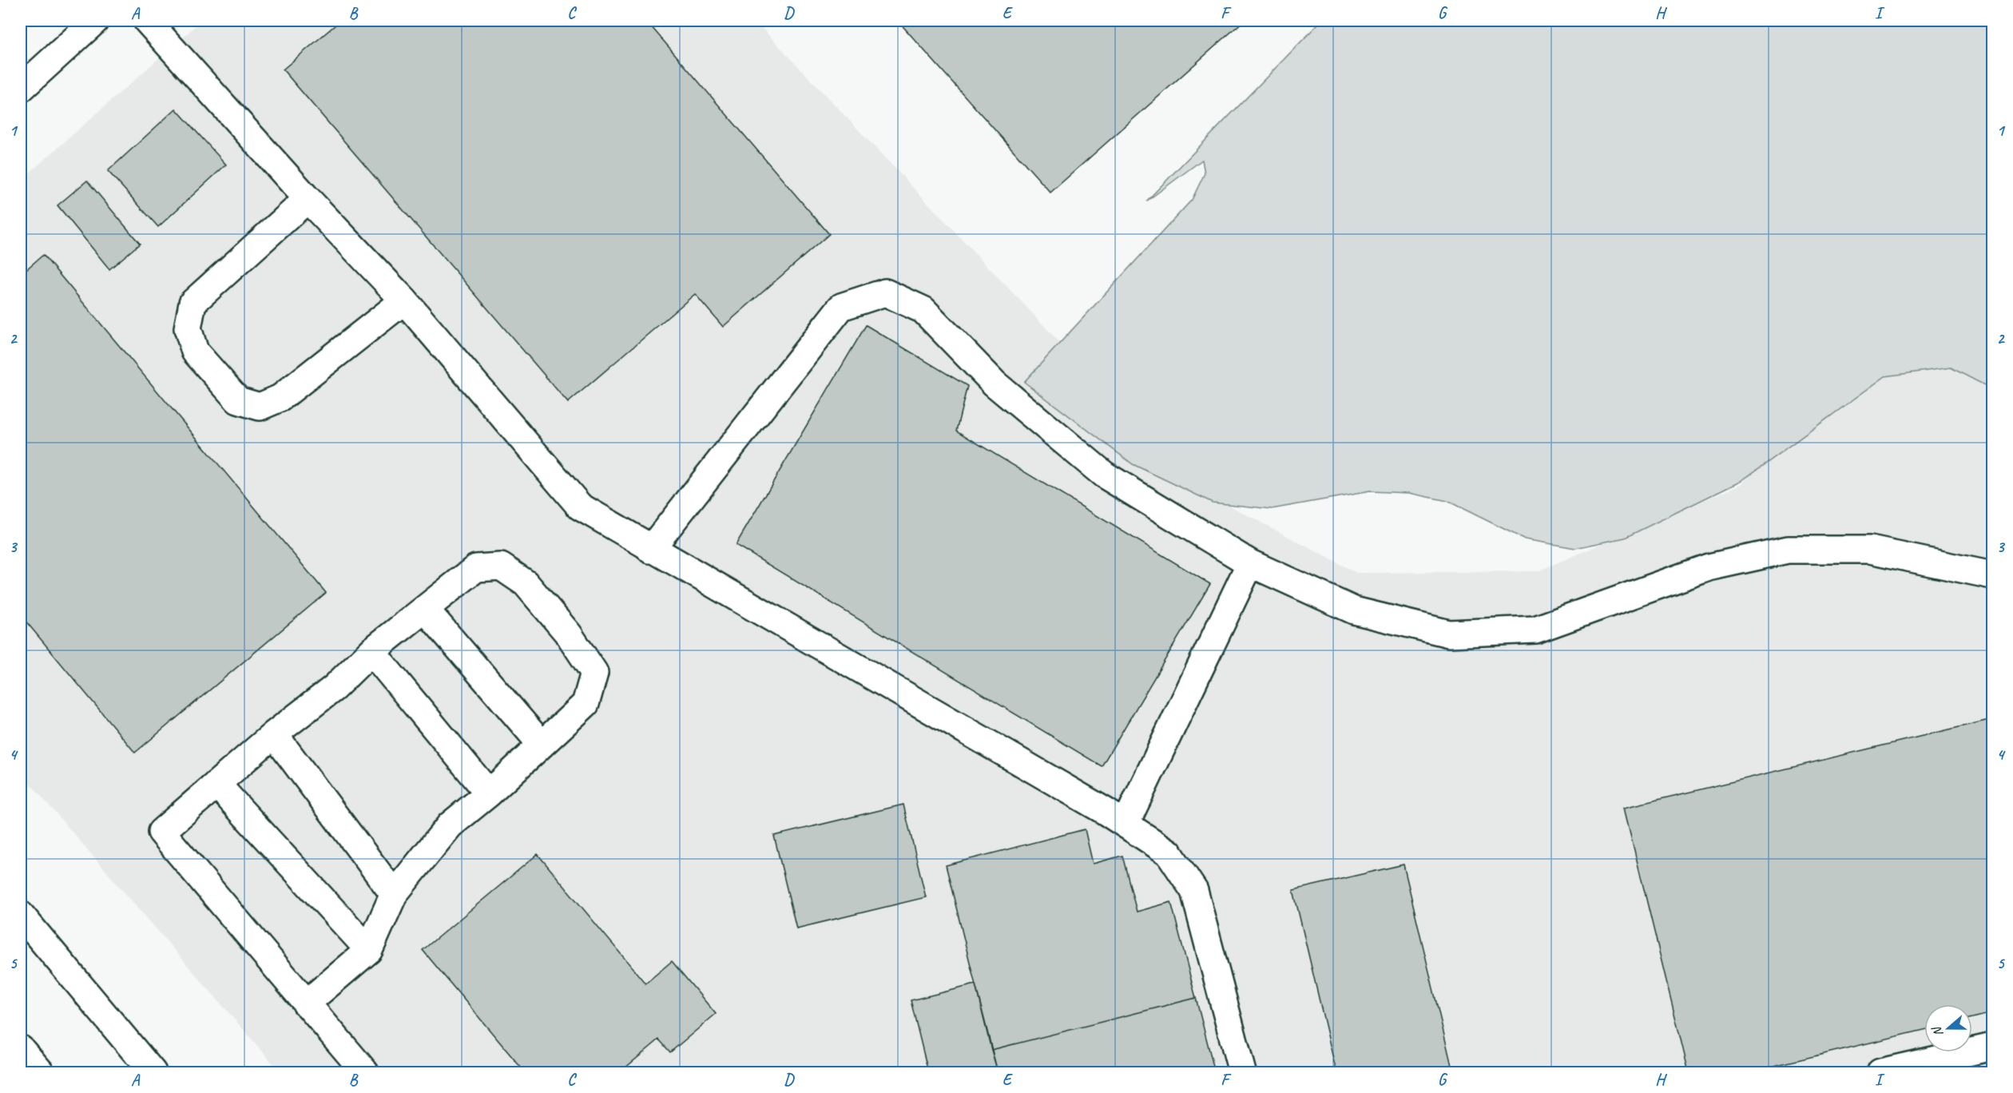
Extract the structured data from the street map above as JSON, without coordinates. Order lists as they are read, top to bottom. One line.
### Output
{"north":"left","grid":{"columns":["A","B","C","D","E","F","G","H","I"],"rows":["1","2","3","4","5"]}}
